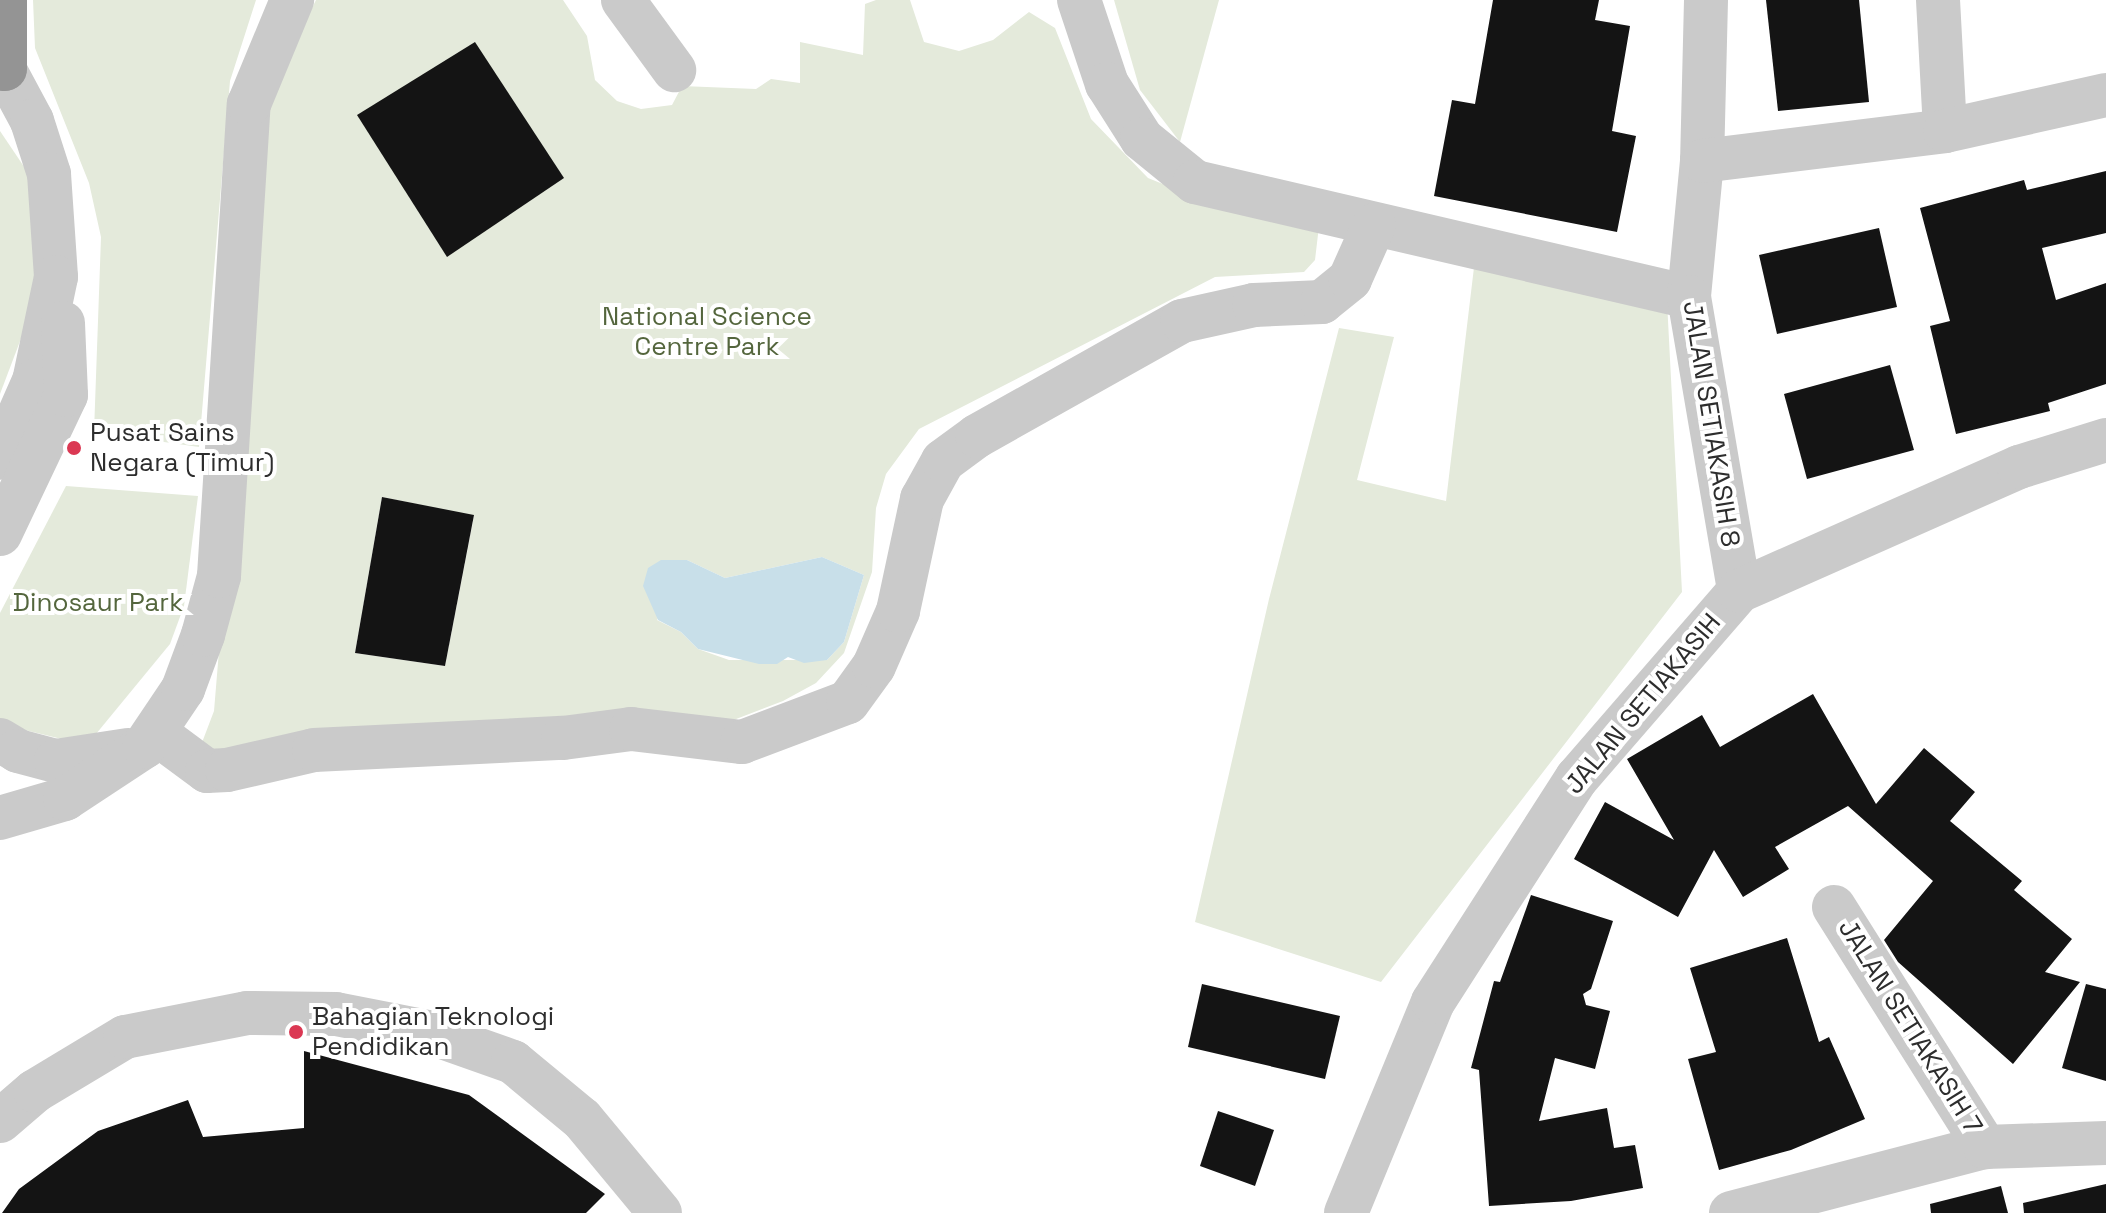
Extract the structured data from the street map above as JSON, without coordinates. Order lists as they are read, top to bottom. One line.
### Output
{"streets":{"street":["JALAN SETIAKASIH 8","JALAN SETIAKASIH","JALAN SETIAKASIH 7"]},"crossings":[["JALAN SETIAKASIH 8","JALAN SETIAKASIH"]],"parks":["National Science Centre Park","Dinosaur Park"],"places":["Pusat Sains Negara (Timur)","Bahagian Teknologi Pendidikan"]}
